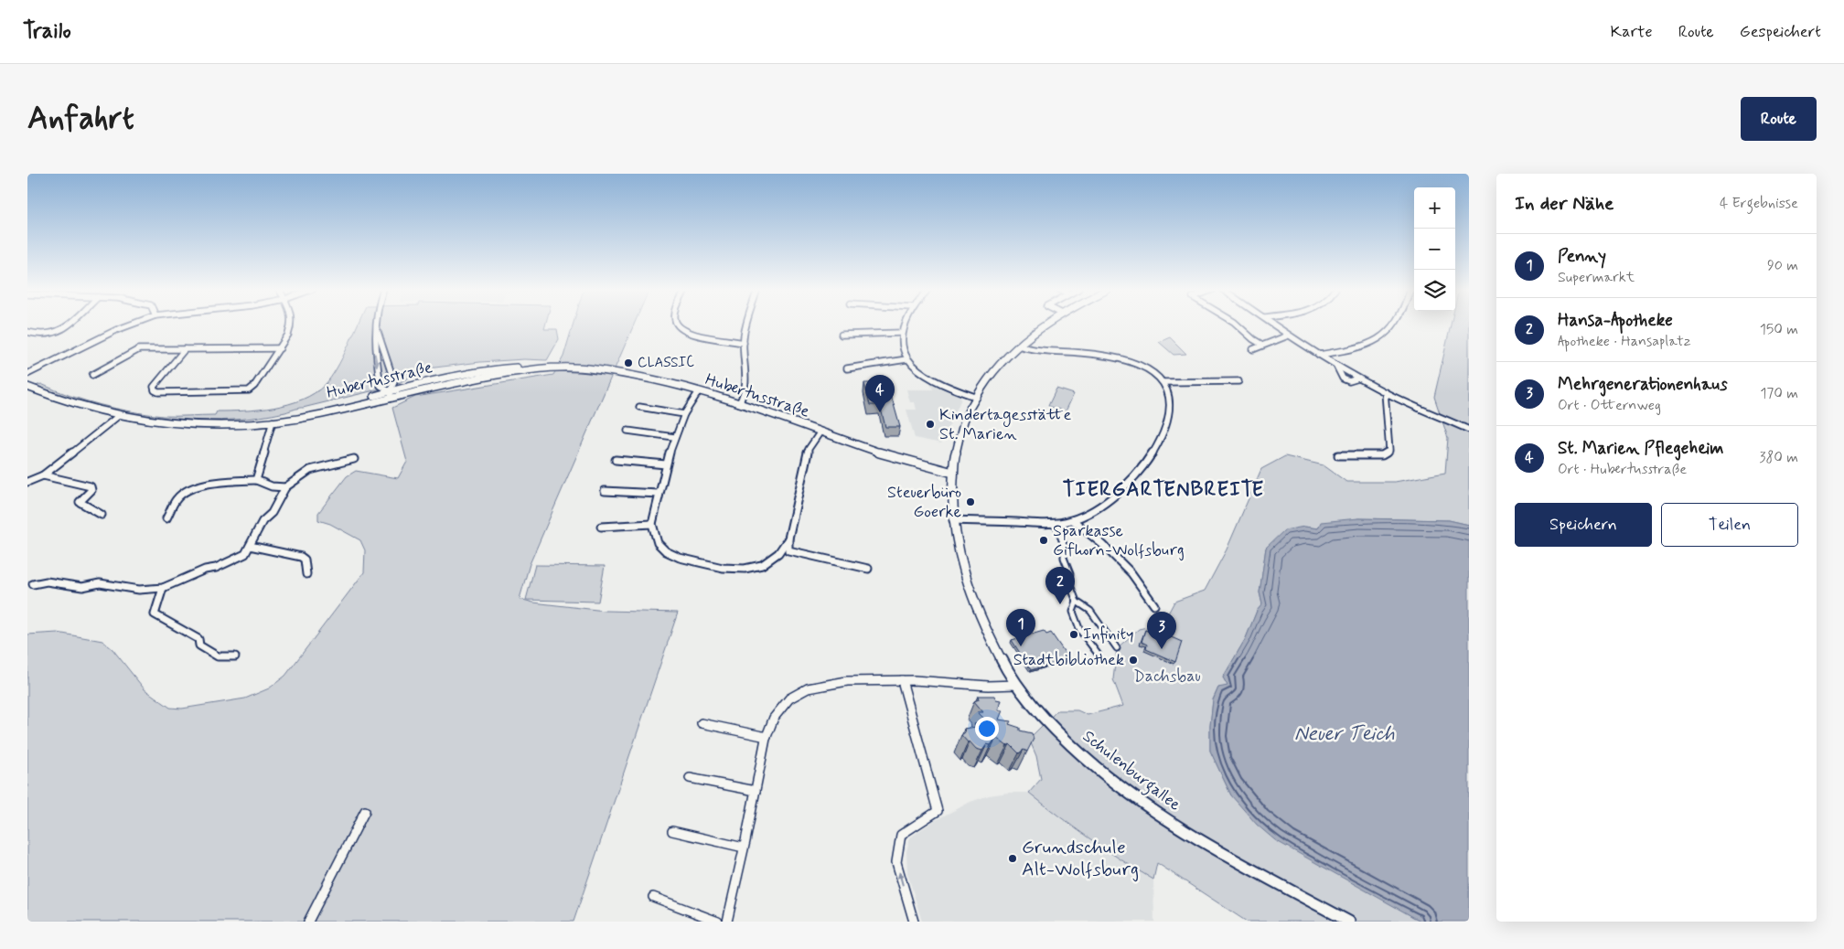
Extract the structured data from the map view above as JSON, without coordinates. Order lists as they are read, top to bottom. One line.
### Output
{"streets":{"street":["Hubertusstraße","Schulenburgallee"]},"crossings":[["Hubertusstraße","Schulenburgallee"]],"districts":["TIERGARTENBREITE"],"water":["Neuer Teich"],"parks":["Dachsbau"],"places":["CLASSIC","Kindertagesstätte St. Marien","Steuerbüro Goerke","Sparkasse Gifhorn-Wolfsburg","Infinity","Stadtbibliothek","Grundschule Alt-Wolfsburg"],"page":{"header":"Trailo","nav":["Karte","Route","Gespeichert"],"buttons":["Route",["Speichern","Teilen"]],"title":"Anfahrt","heading":["In der Nähe","4 Ergebnisse"],"map_buttons":["+","−"],"list":[{"mark":"1","name":"Penny","note":"Supermarkt","value":"90 m"},{"mark":"2","name":"Hansa-Apotheke","note":"Apotheke · Hansaplatz","value":"150 m"},{"mark":"3","name":"Mehrgenerationenhaus","note":"Ort · Otternweg","value":"170 m"},{"mark":"4","name":"St. Marien Pflegeheim","note":"Ort · Hubertusstraße","value":"380 m"}],"pins":["4","2","1","3"]}}
